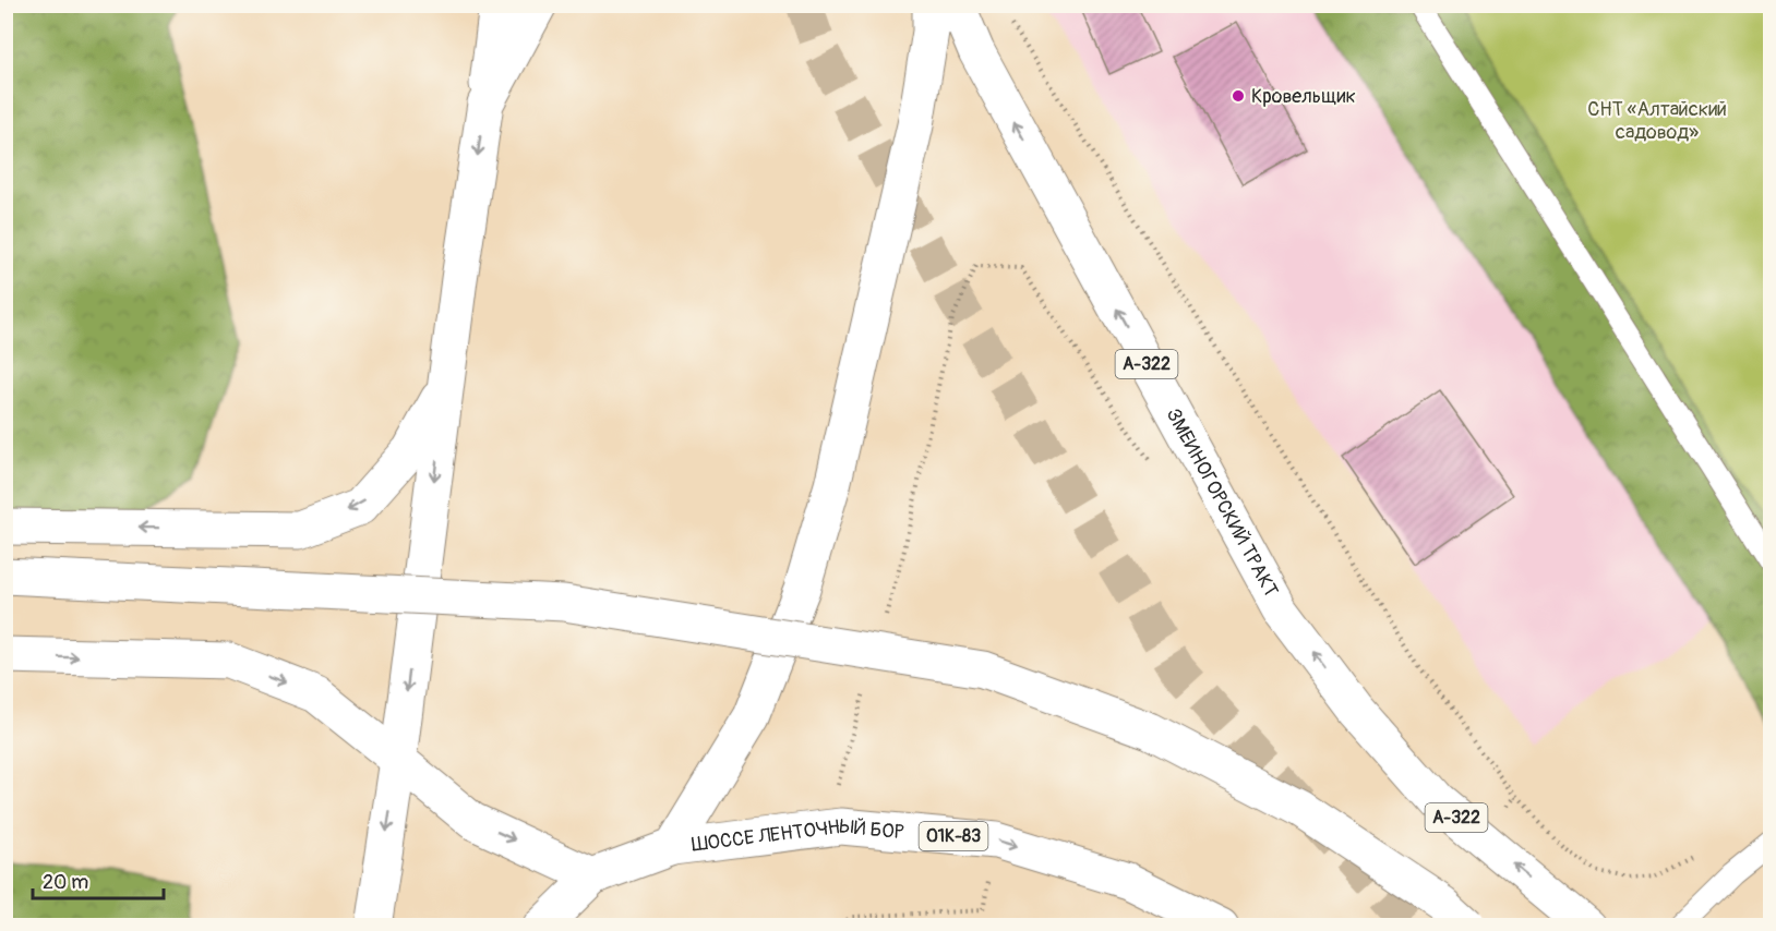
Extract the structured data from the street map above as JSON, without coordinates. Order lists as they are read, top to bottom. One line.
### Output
{"streets":{"main road":["А-322","ЗМЕИНОГОРСКИЙ ТРАКТ","01К-83","ШОССЕ ЛЕНТОЧНЫЙ БОР"]},"one_way":["ЗМЕИНОГОРСКИЙ ТРАКТ"],"parks":["СНТ «Алтайский садовод»"],"places":["Кровельщик"],"scale_bar":"20 m"}
